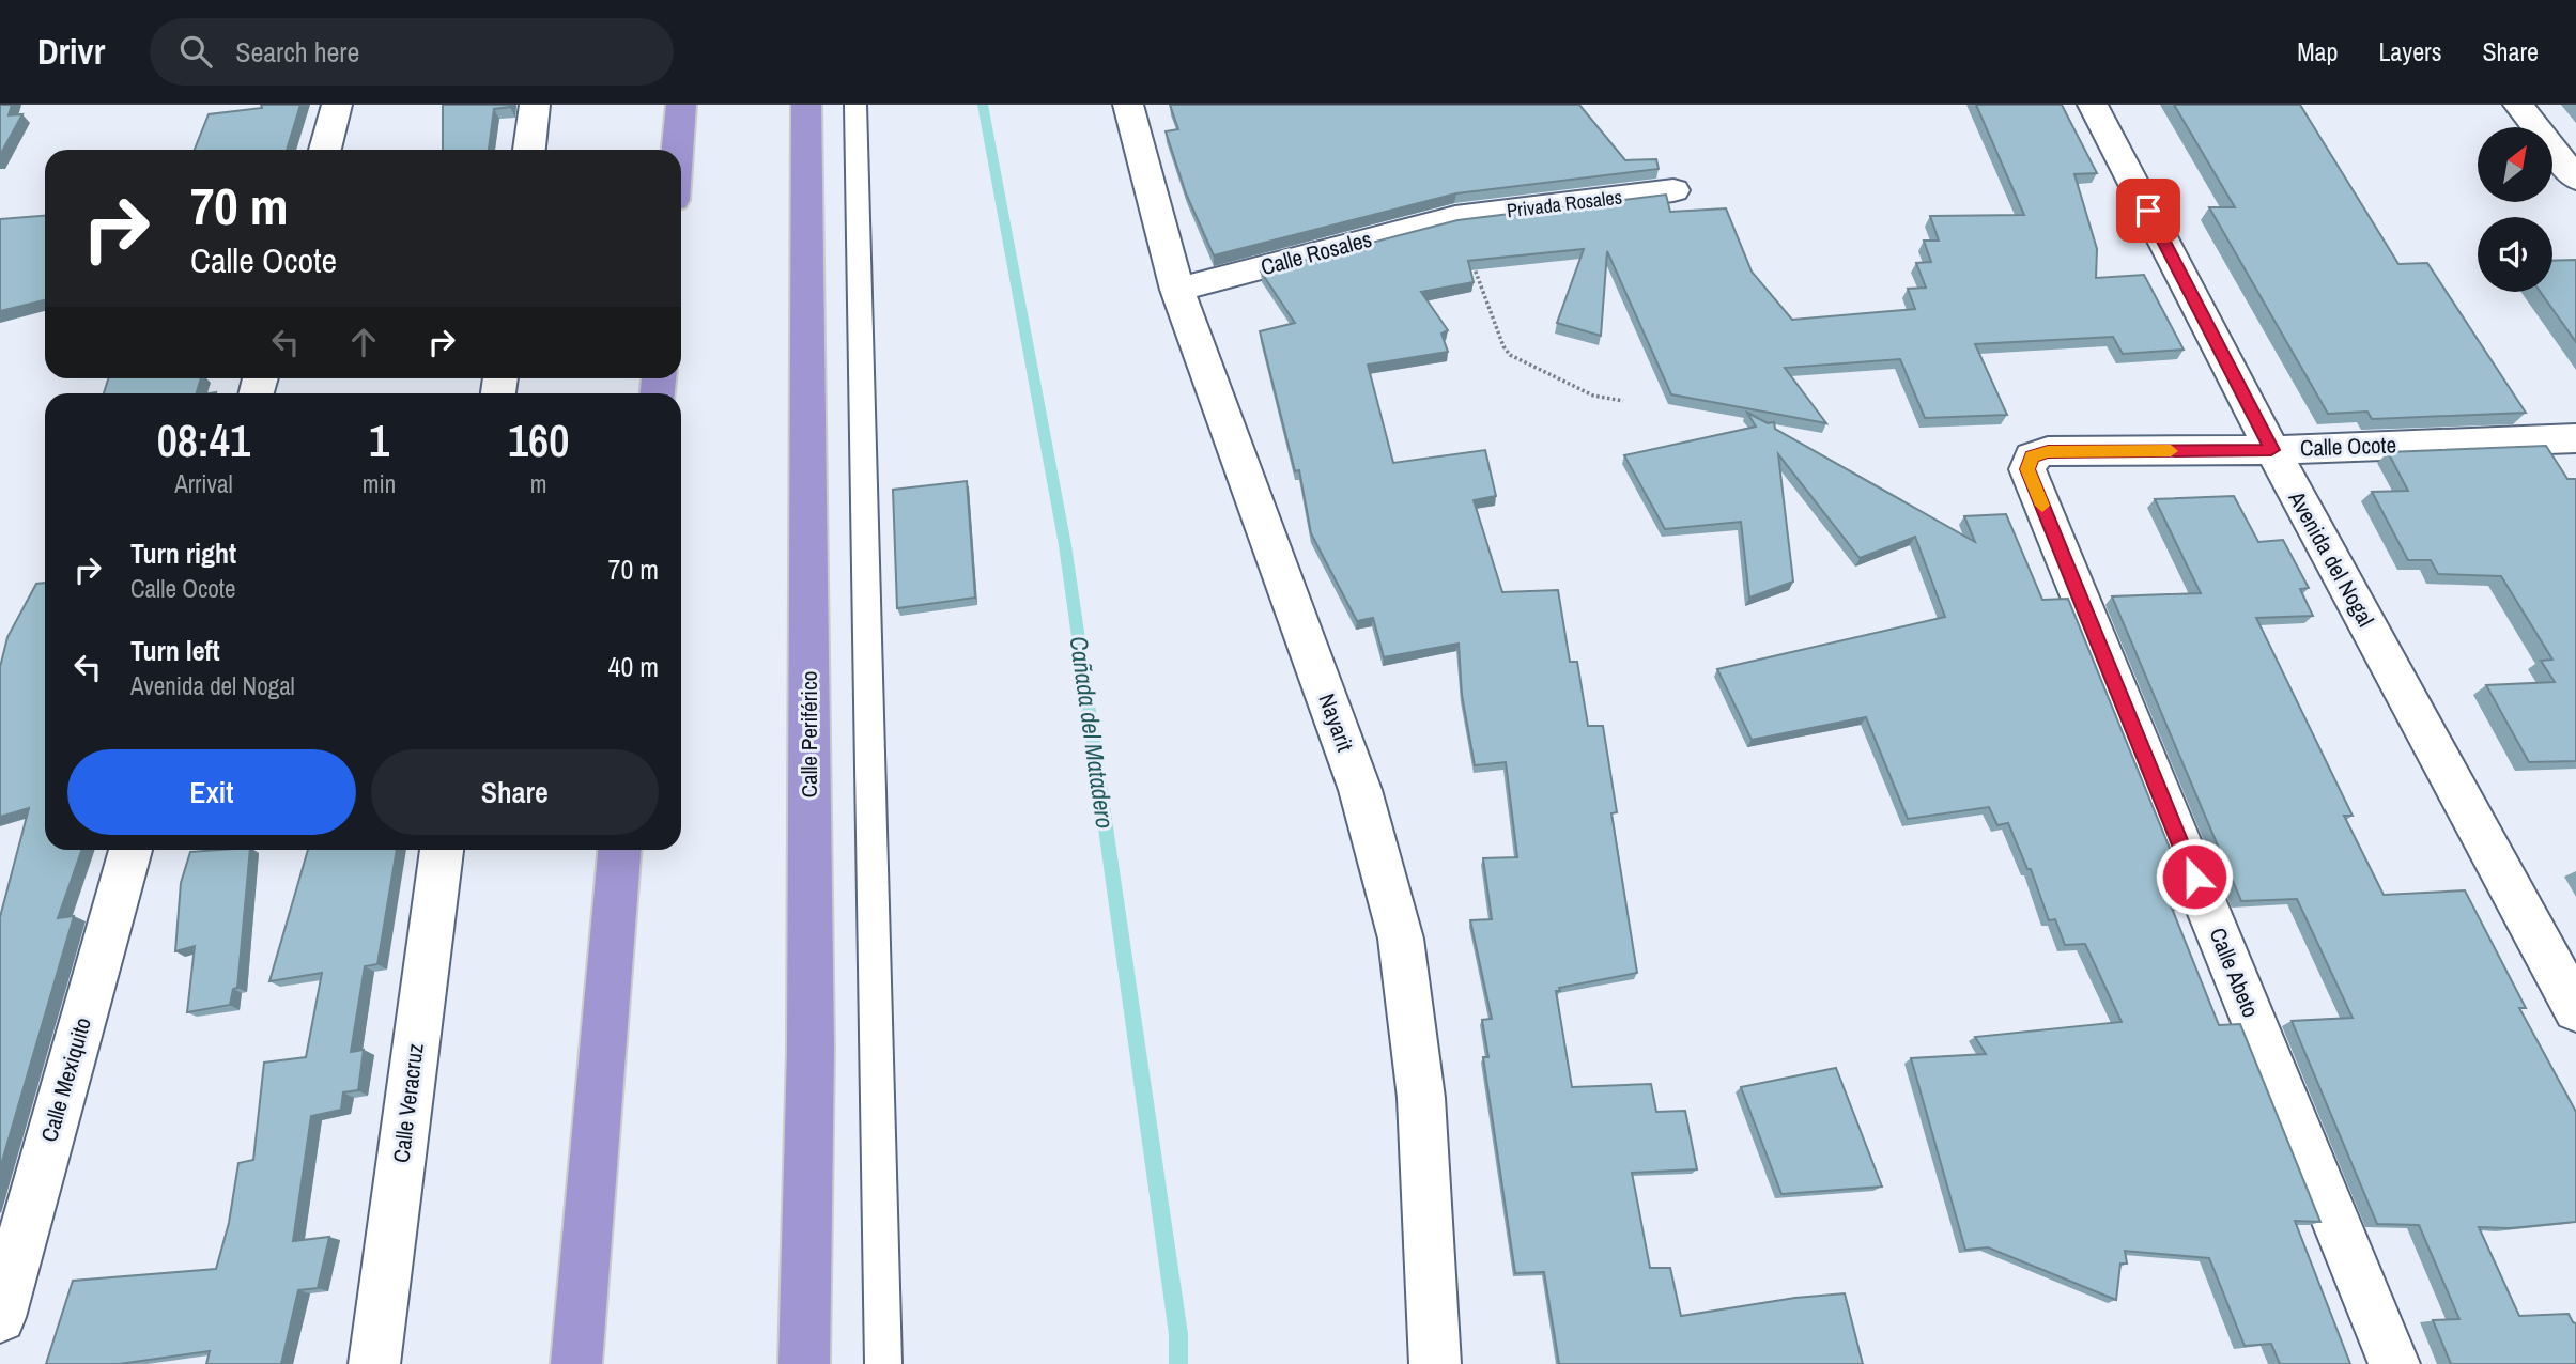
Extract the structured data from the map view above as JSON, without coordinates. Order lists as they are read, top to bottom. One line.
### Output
{"streets":{"highway":["Calle Periférico"],"street":["Privada Rosales","Calle Rosales","Calle Ocote","Avenida del Nogal","Nayarit","Calle Abeto","Calle Mexiquito","Calle Veracruz"]},"crossings":[["Privada Rosales","Calle Rosales"],["Calle Rosales","Nayarit"],["Calle Ocote","Avenida del Nogal"],["Calle Ocote","Calle Abeto"]],"water":["Cañada del Matadero"],"north":"top right","page":{"header":"Drivr","search":"Search here","nav":["Map","Layers","Share"],"turn":["70 m","Calle Ocote"],"eta":["08:41","Arrival","1","min","160","m"],"list":[{"name":"Turn right","note":"Calle Ocote","value":"70 m"},{"name":"Turn left","note":"Avenida del Nogal","value":"40 m"}],"buttons":["Exit","Share"]}}
